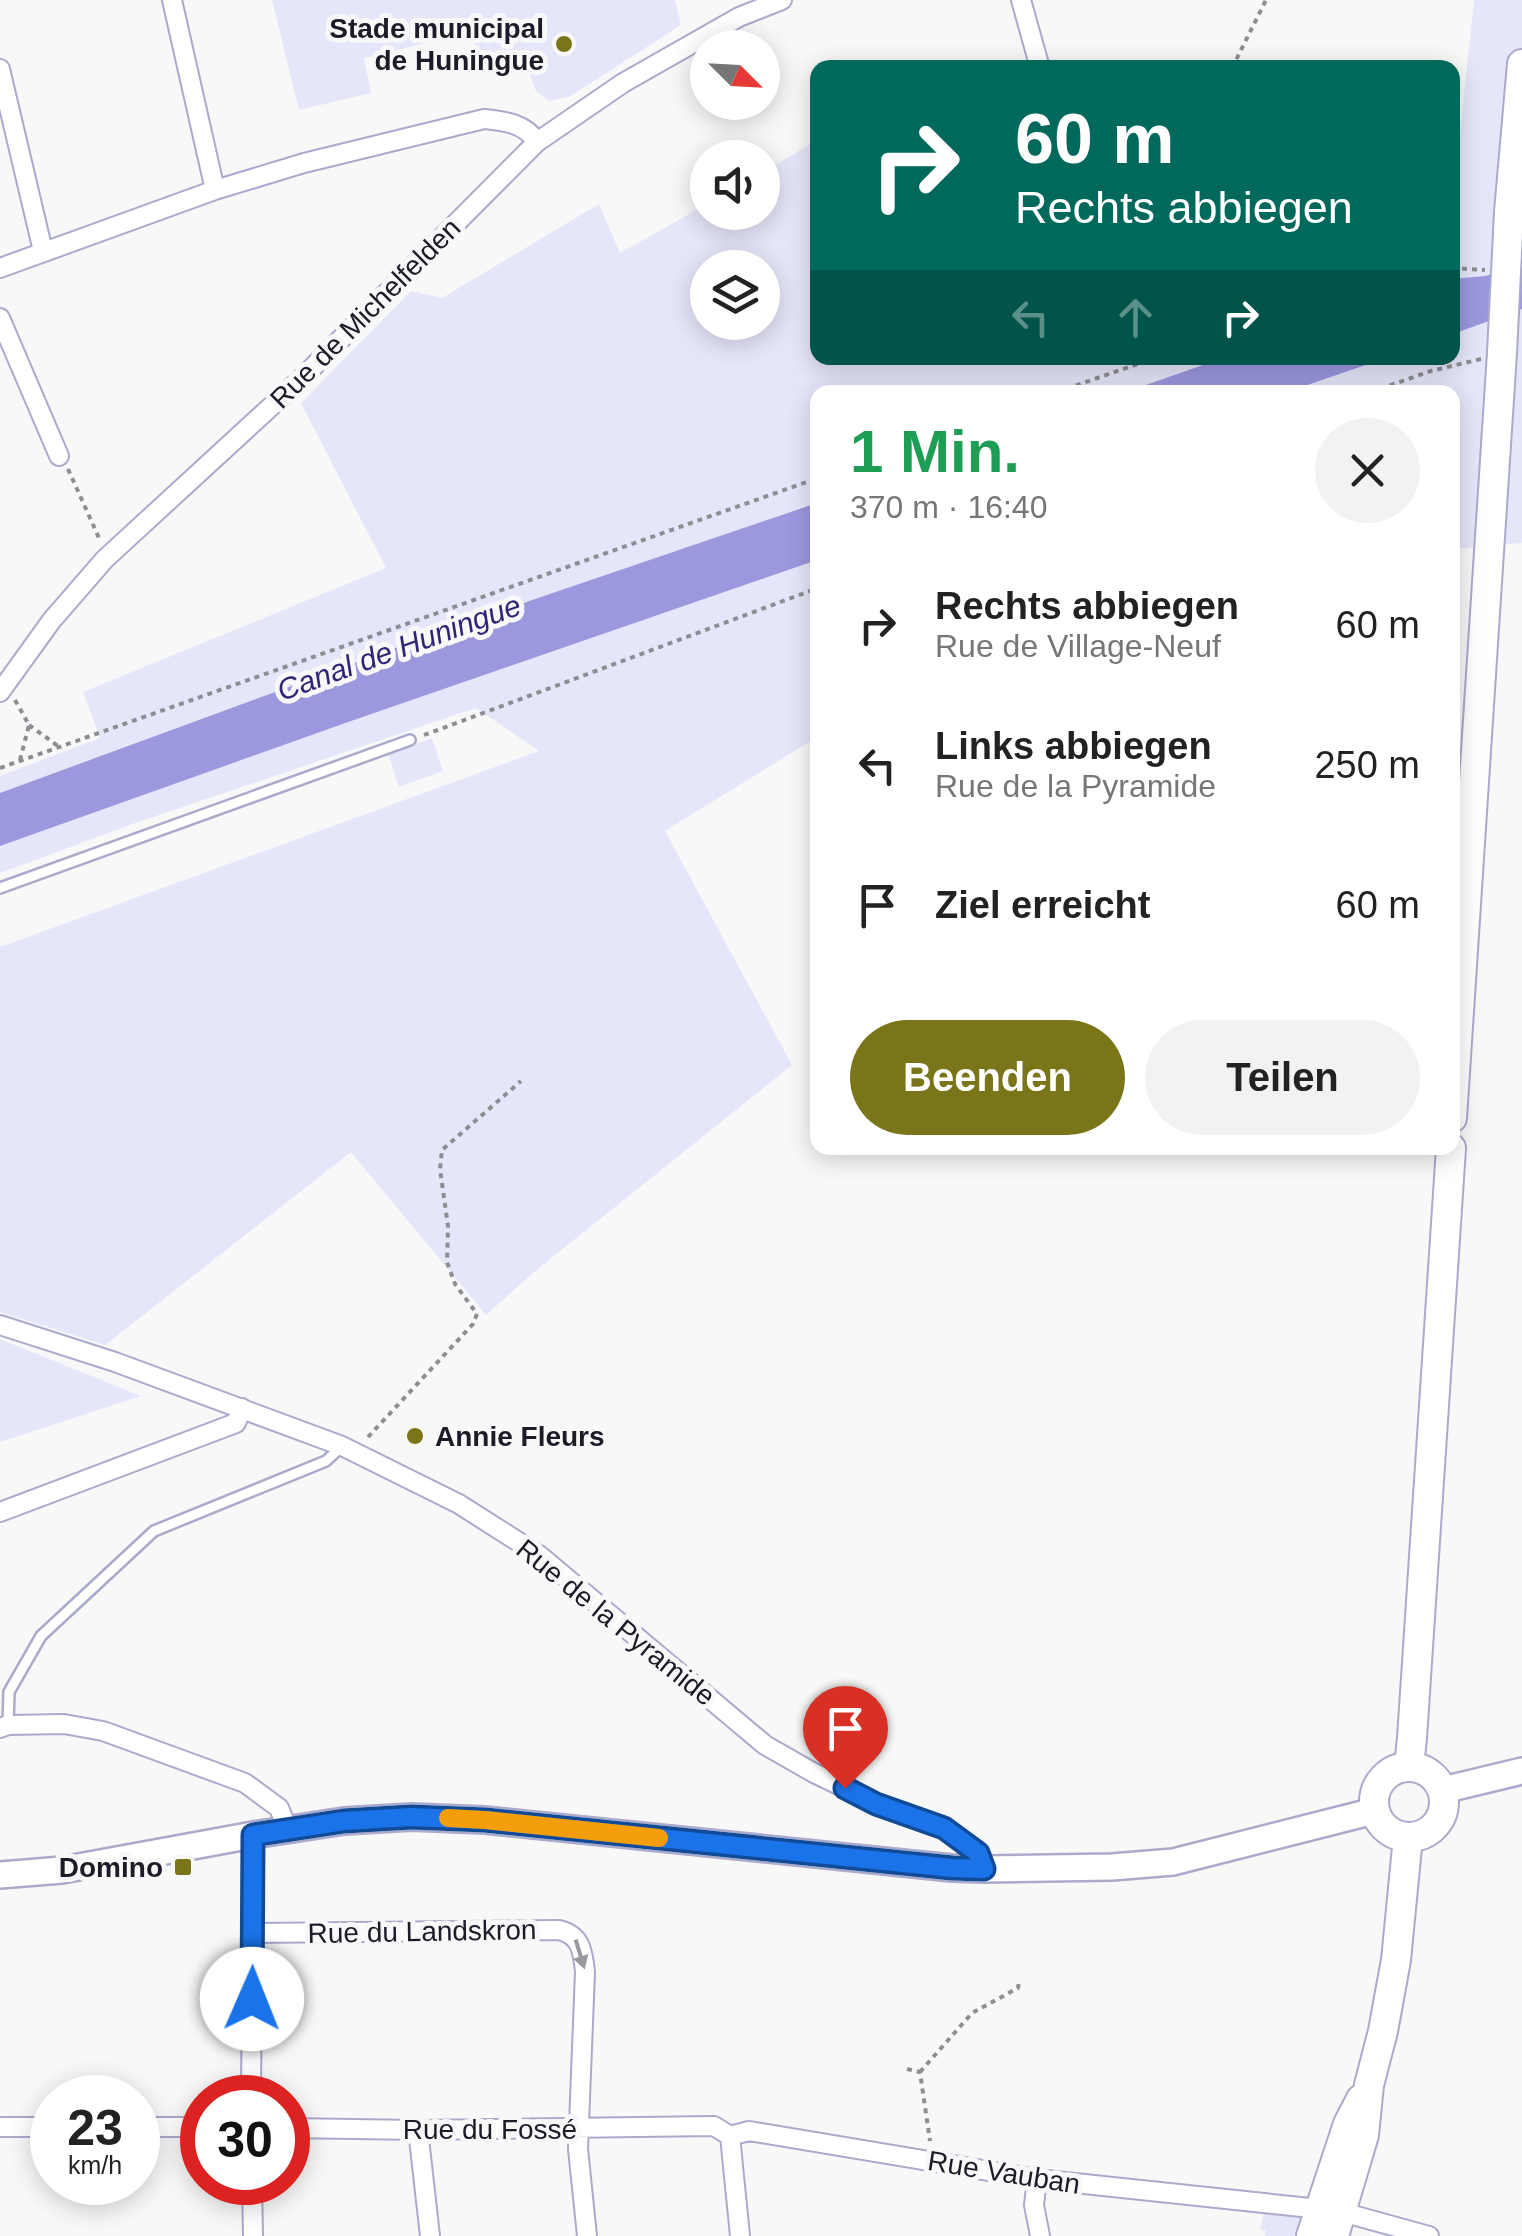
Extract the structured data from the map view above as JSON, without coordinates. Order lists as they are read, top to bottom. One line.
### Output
{"streets":{"street":["Rue de Michelfelden","Rue de la Pyramide","Rue du Landskron","Rue du Fossé","Rue Vauban"]},"crossings":[["Rue du Landskron","Rue du Fossé"],["Rue du Fossé","Rue Vauban"]],"water":["Canal de Huningue"],"places":{"other":["Stade municipal de Huningue","Annie Fleurs"],"transit":["Domino"]},"north":"bottom right","page":{"turn":["60 m","Rechts abbiegen"],"heading":["1 Min.","370 m · 16:40"],"list":[{"name":"Rechts abbiegen","note":"Rue de Village-Neuf","value":"60 m"},{"name":"Links abbiegen","note":"Rue de la Pyramide","value":"250 m"},{"name":"Ziel erreicht","value":"60 m"}],"buttons":["Beenden","Teilen"],"speed":"23 km/h","limit":"30"}}
